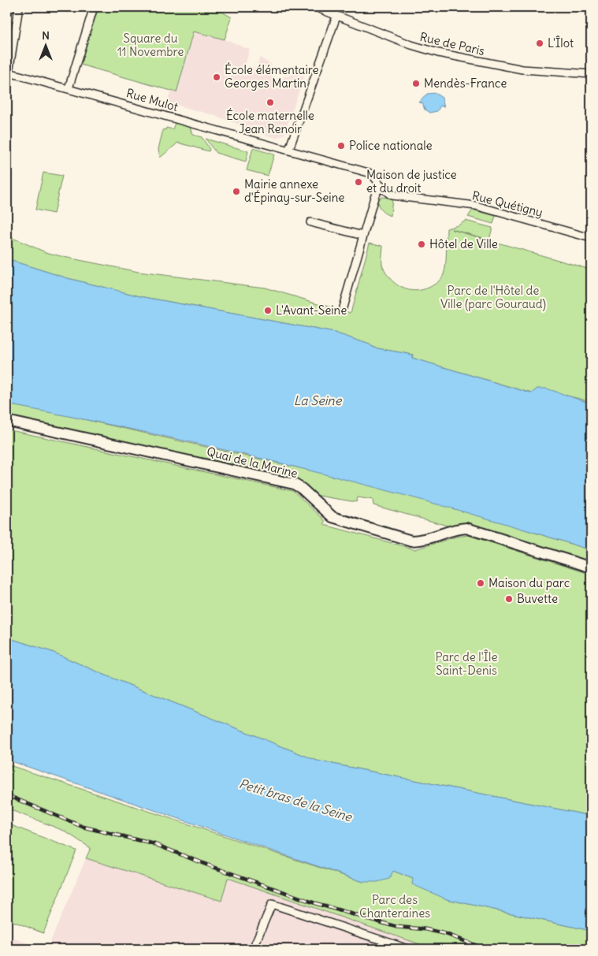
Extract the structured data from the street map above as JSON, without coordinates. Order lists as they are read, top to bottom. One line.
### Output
{"streets":{"street":["Rue de Paris","Rue Mulot","Rue Quétigny","Quai de la Marine"]},"crossings":[["Rue Mulot","Rue Quétigny"]],"water":["La Seine","Petit bras de la Seine"],"parks":["Square du 11 Novembre","Parc de l'Hôtel de Ville (parc Gouraud)","Parc de l'Île Saint-Denis","Parc des Chanteraines"],"places":["L'Îlot","École élémentaire Georges Martin","Mendès-France","École maternelle Jean Renoir","Police nationale","Maison de justice et du droit","Mairie annexe d'Épinay-sur-Seine","Hôtel de Ville","L'Avant-Seine","Maison du parc","Buvette"],"north":"top"}
